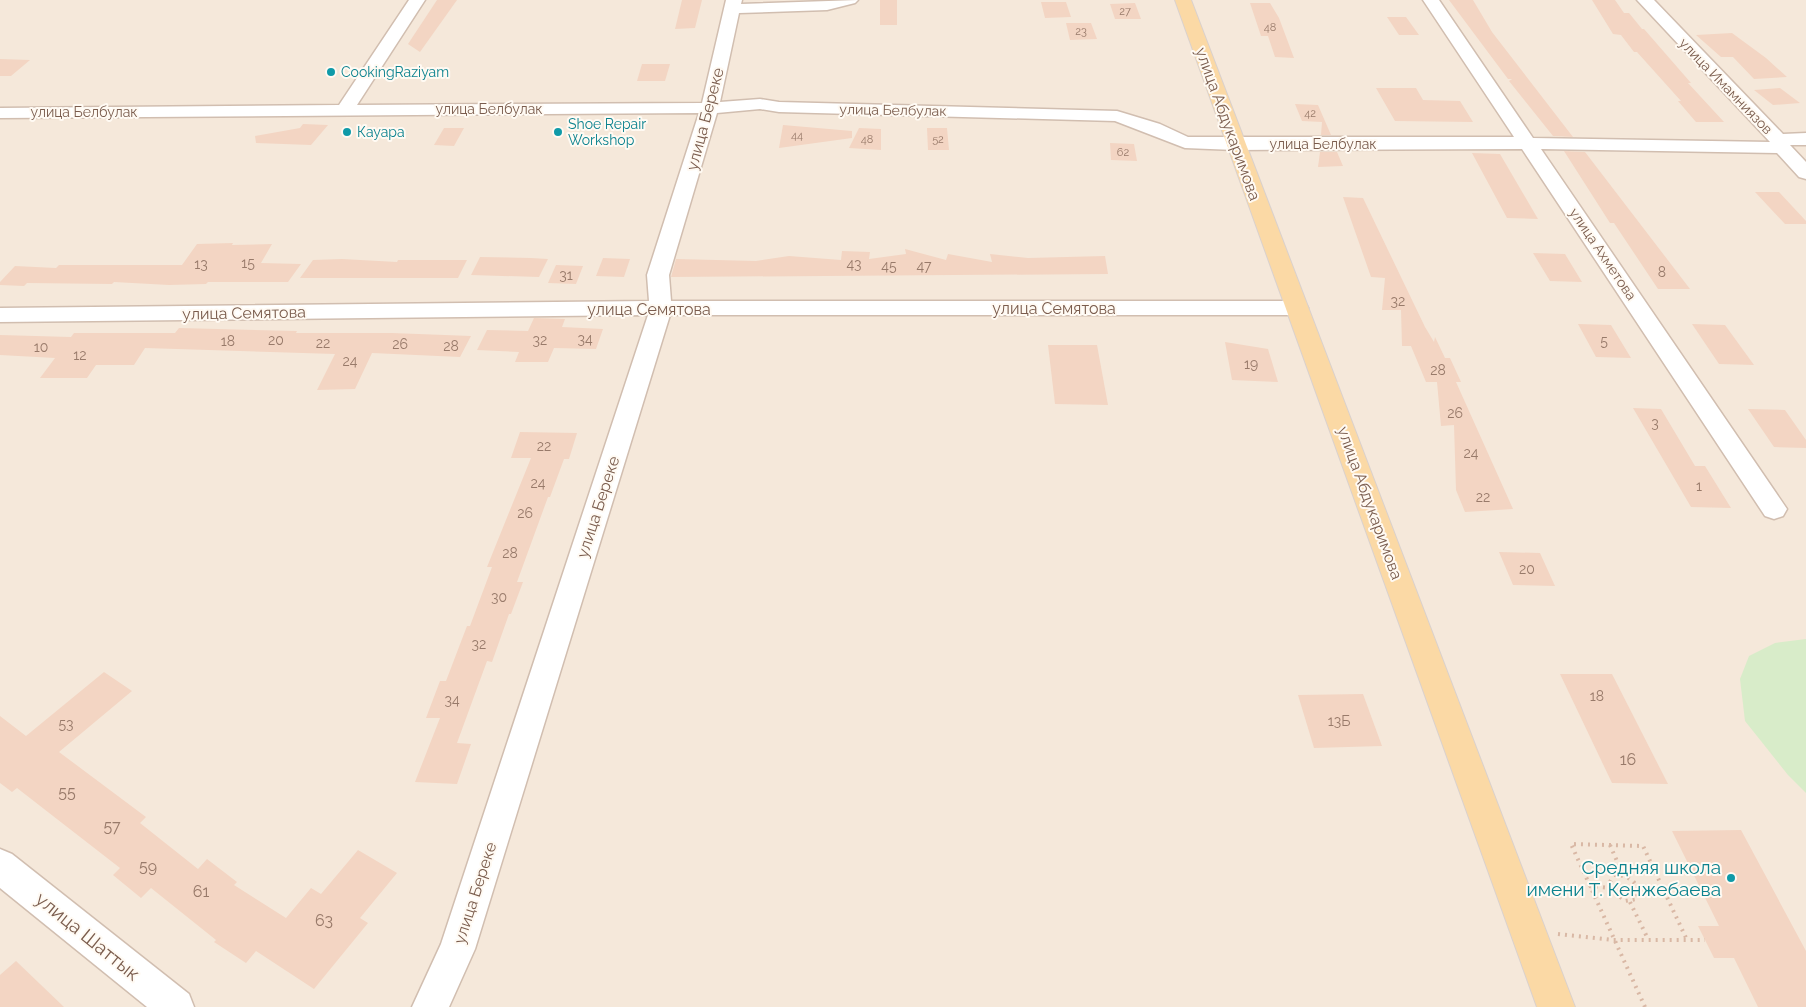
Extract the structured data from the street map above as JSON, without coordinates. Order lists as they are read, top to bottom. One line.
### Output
{"streets":{"main road":["улица Абдукаримова"],"street":["улица Имамниязов","улица Белбулак","улица Береке","улица Ахметова","улица Семятова","улица Шаттык"]},"crossings":[["улица Имамниязов","улица Белбулак"],["улица Белбулак","улица Береке"],["улица Белбулак","улица Абдукаримова"],["улица Белбулак","улица Ахметова"],["улица Береке","улица Семятова"],["улица Абдукаримова","улица Семятова"]],"places":["CookingRaziyam","Кауара","Shoe Repair Workshop","Средняя школа имени Т. Кенжебаева"],"house_numbers":["27","48","23","42","44","48","52","62","15","13","43","45","47","8","31","32","34","20","32","18","5","22","26","28","10","12","24","19","28","26","3","22","24","24","1","22","26","28","20","30","32","18","34","13Б","53","16","55","57","59","61","63"]}
